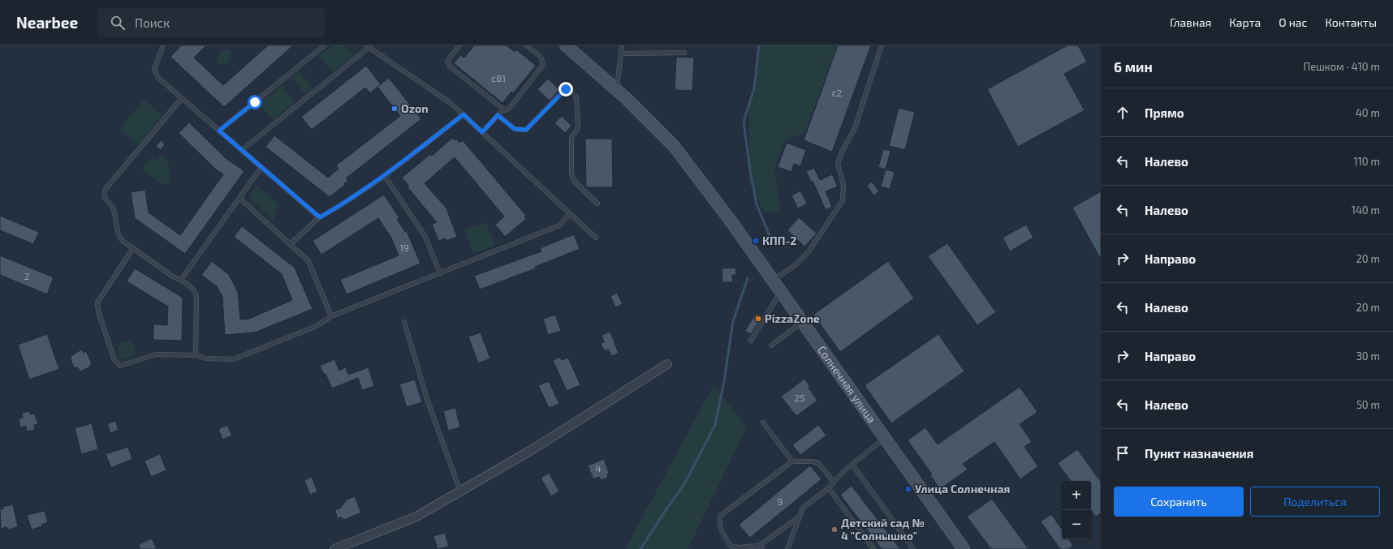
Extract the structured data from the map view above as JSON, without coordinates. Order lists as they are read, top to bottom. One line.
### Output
{"streets":{"street":["Солнечная улица"]},"places":{"other":["Ozon","PizzaZone","Детский сад № 4 \"Солнышко\""],"transit":["КПП-2","Улица Солнечная"]},"house_numbers":["с81","с2","19","2","25","4","9"],"page":{"header":"Nearbee","search":"Поиск","nav":["Главная","Карта","О нас","Контакты"],"heading":["6 мин","Пешком · 410 m"],"list":[["Прямо","40 m"],["Налево","110 m"],["Налево","140 m"],["Направо","20 m"],["Налево","20 m"],["Направо","30 m"],["Налево","50 m"],"Пункт назначения"],"buttons":["Сохранить","Поделиться"],"map_buttons":["+","−"]}}
